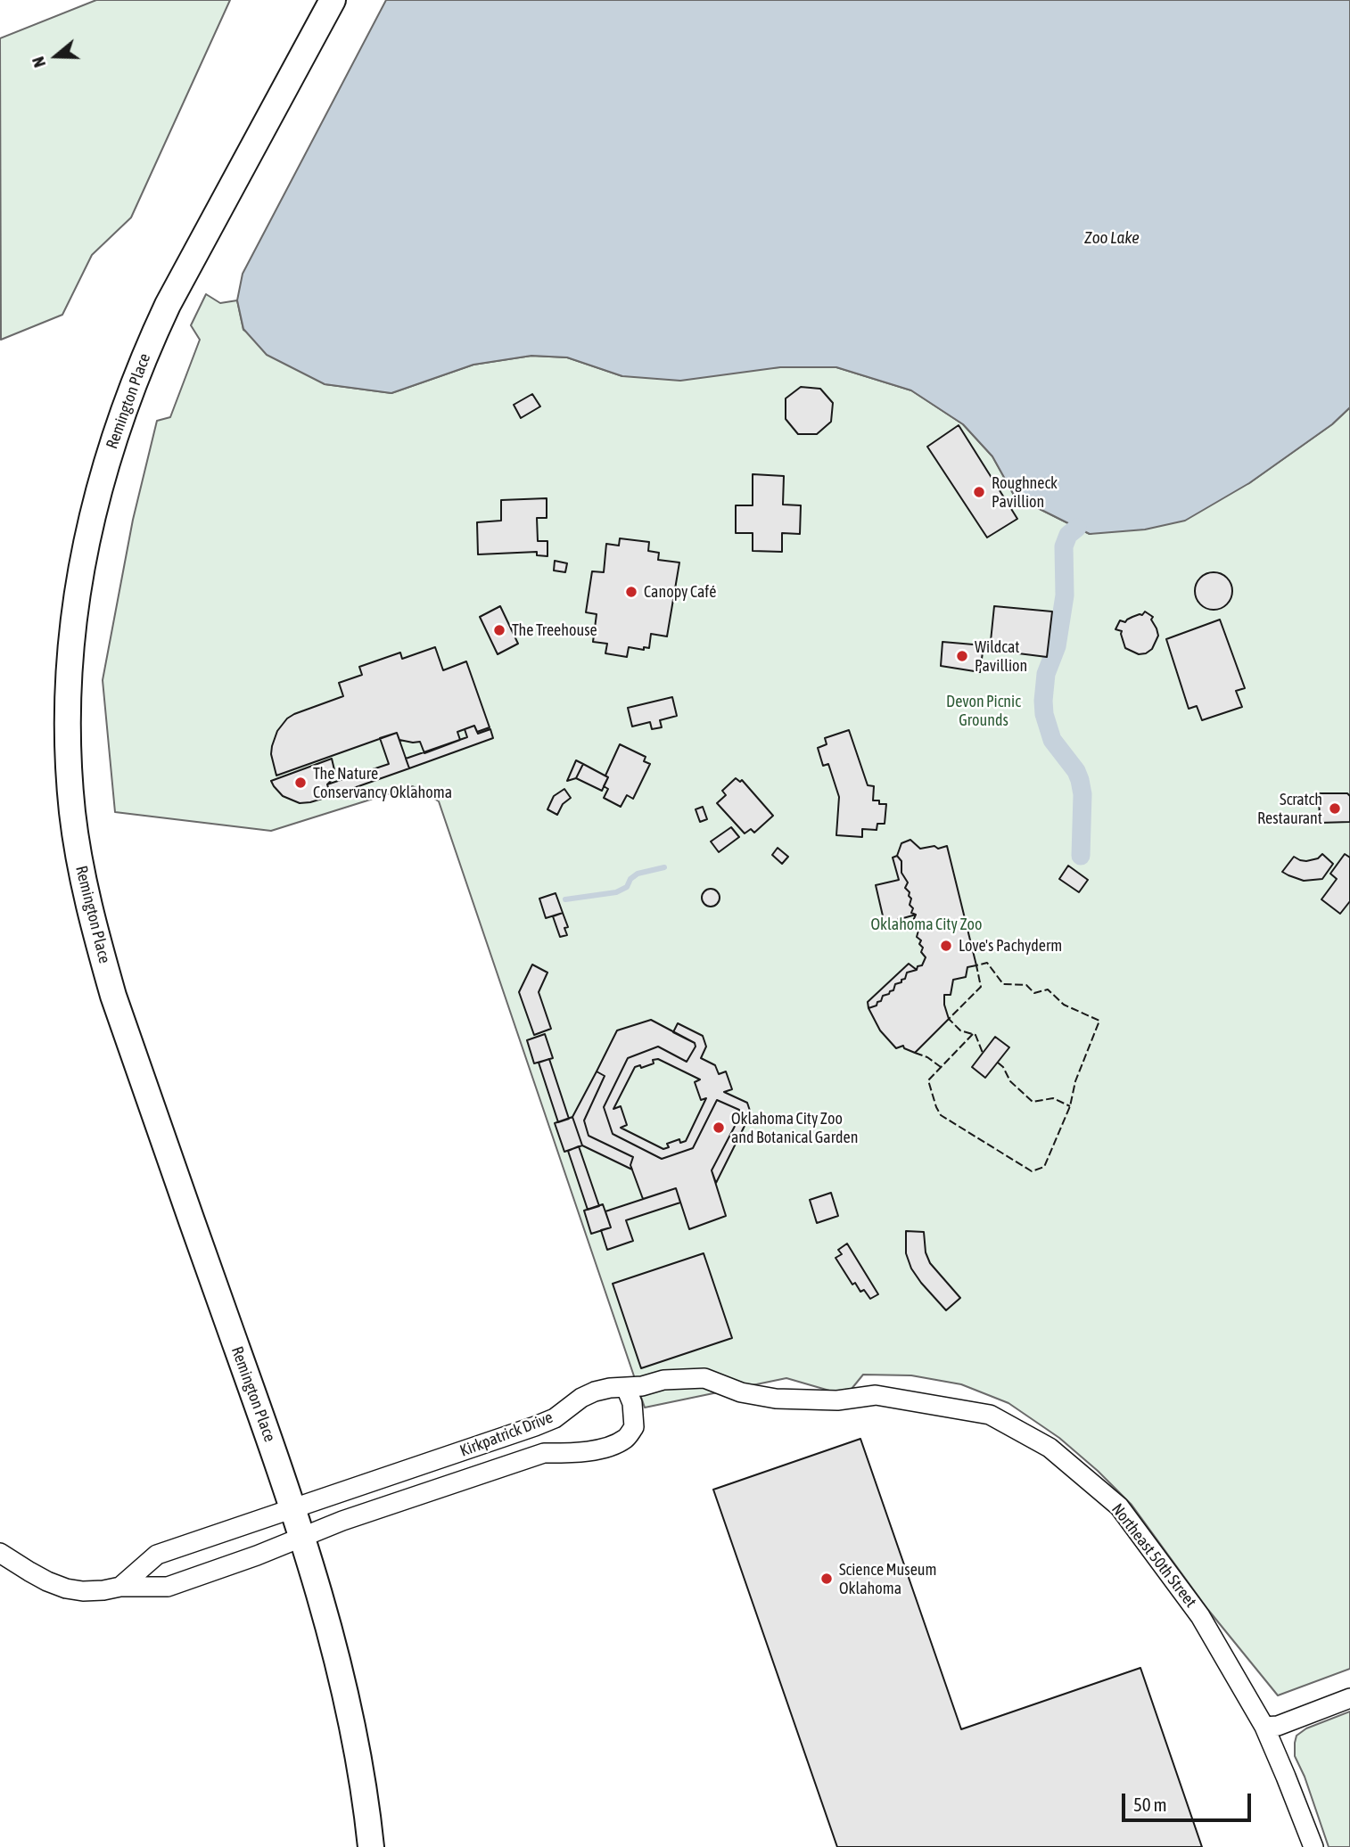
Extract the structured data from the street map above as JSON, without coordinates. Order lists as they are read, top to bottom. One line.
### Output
{"streets":{"main road":["Remington Place"],"street":["Kirkpatrick Drive","Northeast 50th Street"]},"crossings":[["Remington Place","Kirkpatrick Drive"],["Kirkpatrick Drive","Northeast 50th Street"]],"water":["Zoo Lake"],"parks":["Devon Picnic Grounds","Oklahoma City Zoo"],"places":["Roughneck Pavillion","Canopy Café","The Treehouse","Wildcat Pavillion","The Nature Conservancy Oklahoma","Scratch Restaurant","Love's Pachyderm","Oklahoma City Zoo and Botanical Garden","Science Museum Oklahoma"],"scale_bar":"50 m","north":"left"}
